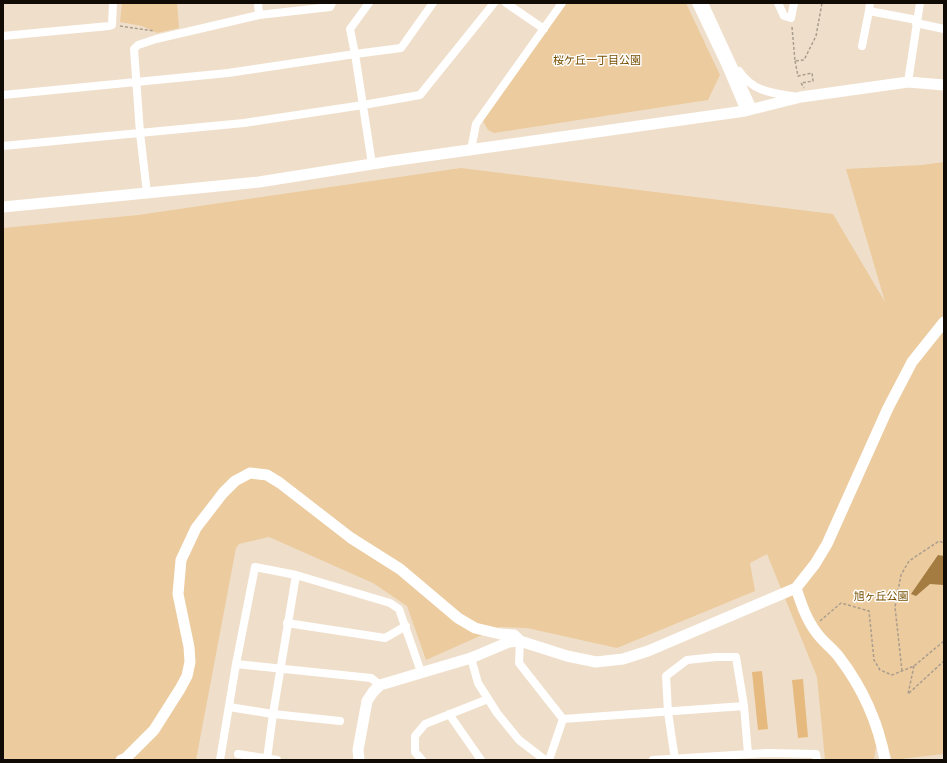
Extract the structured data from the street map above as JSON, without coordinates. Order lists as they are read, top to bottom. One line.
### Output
{"parks":["桜ケ丘一丁目公園","旭ヶ丘公園"]}
